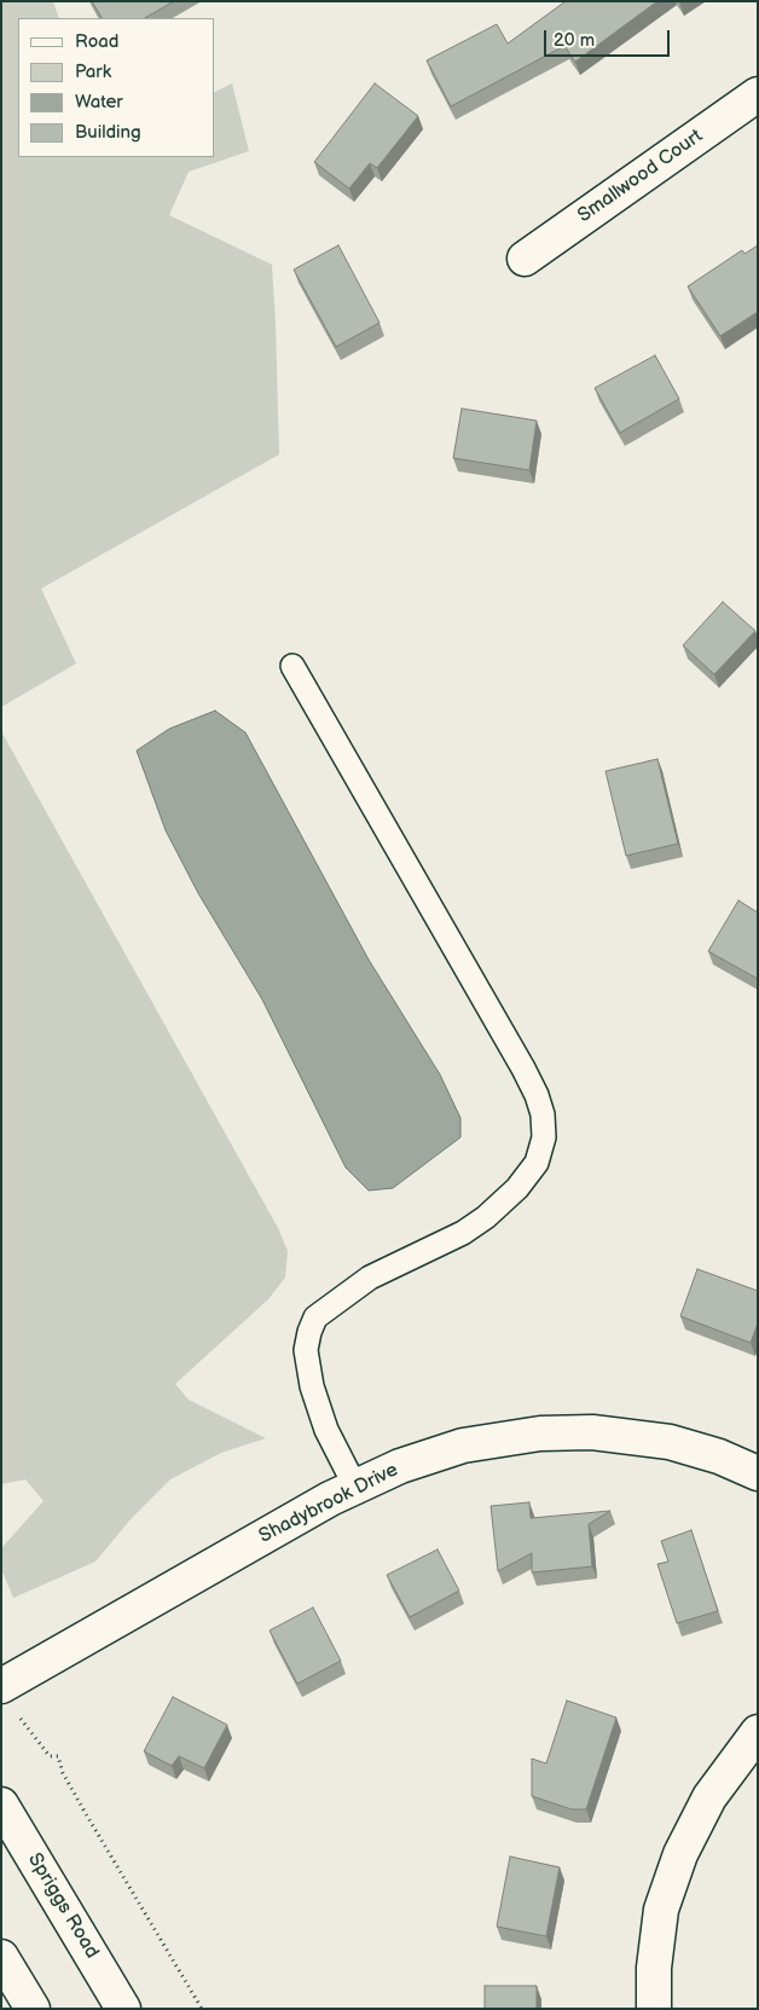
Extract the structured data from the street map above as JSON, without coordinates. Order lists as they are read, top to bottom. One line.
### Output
{"streets":{"street":["Smallwood Court","Shadybrook Drive","Spriggs Road"]},"legend":["Road","Park","Water","Building"],"scale_bar":"20 m"}
